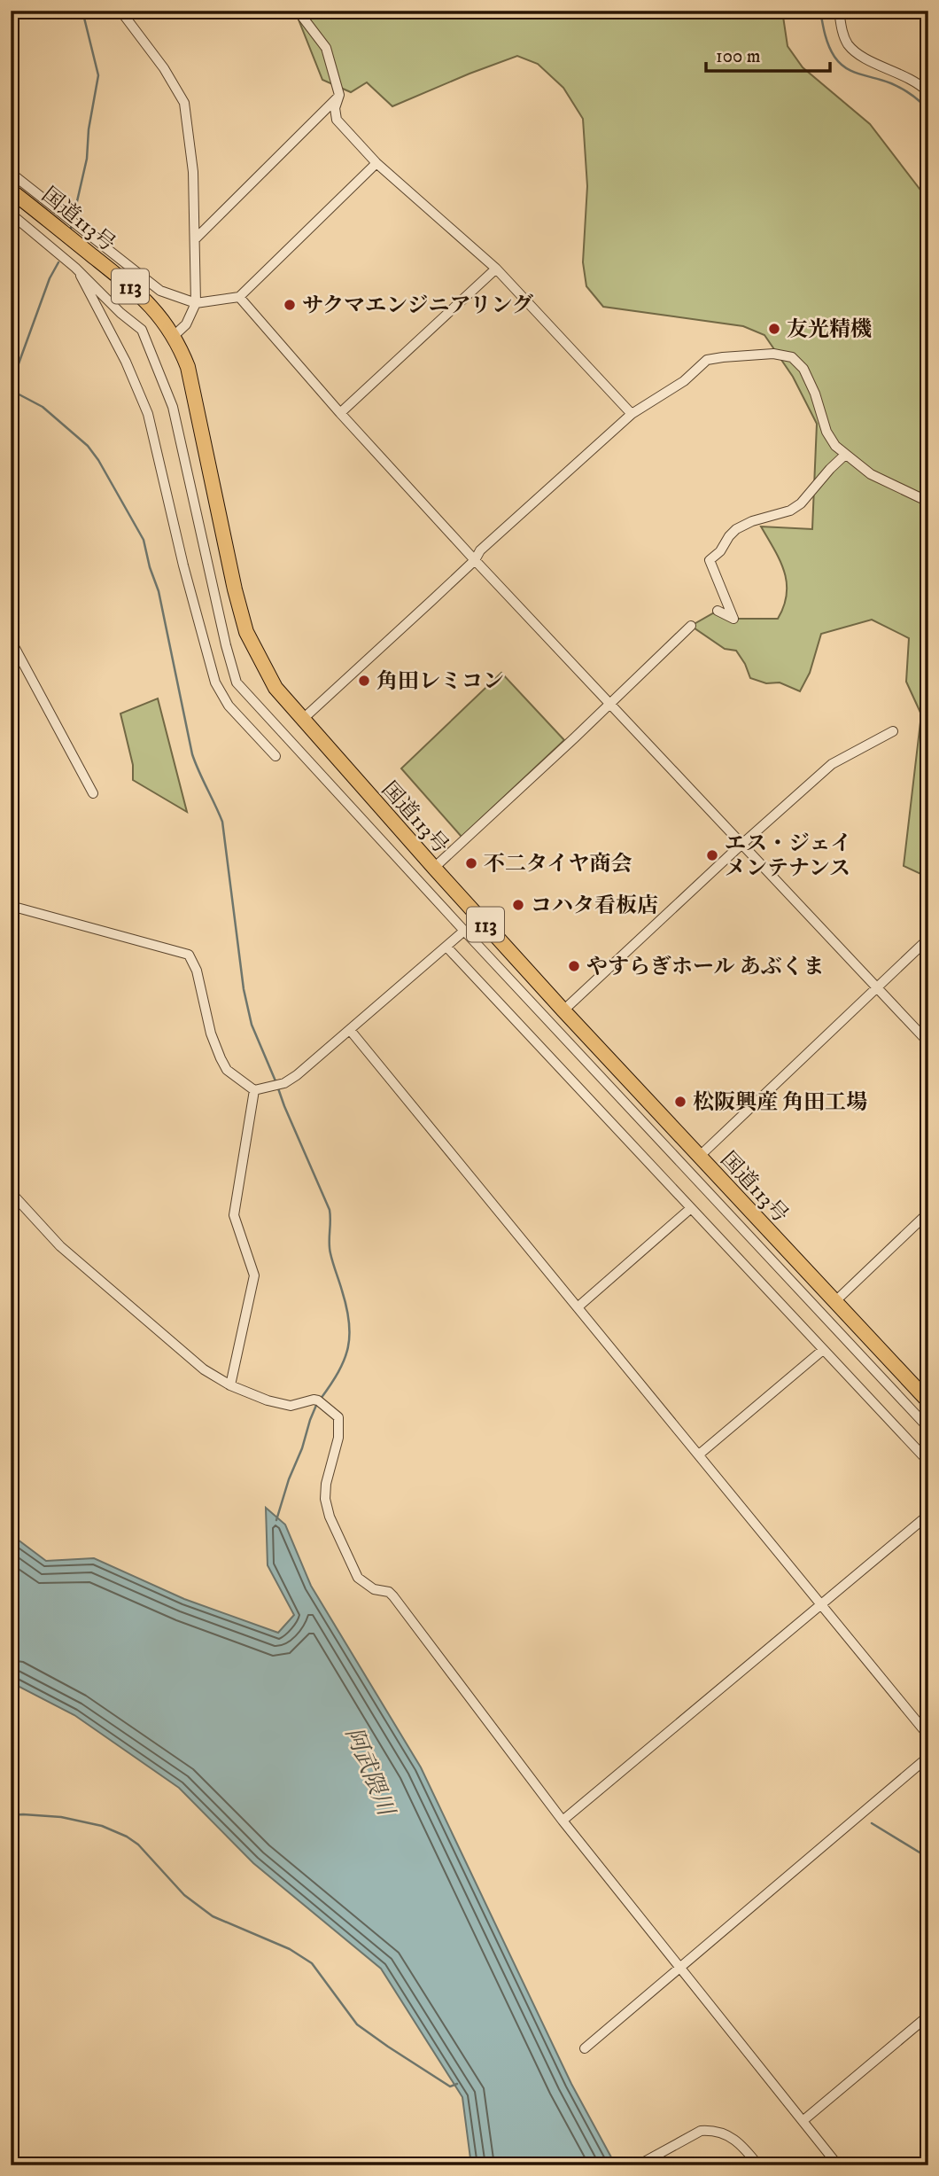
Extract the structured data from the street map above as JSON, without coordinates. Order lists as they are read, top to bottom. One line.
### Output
{"streets":{"highway":["国道113号","113"]},"water":["阿武隈川"],"places":["サクマエンジニアリング","友光精機","角田レミコン","エス・ジェイ メンテナンス","不二タイヤ商会","コハタ看板店","やすらぎホール あぶくま","松阪興産 角田工場"],"scale_bar":"100 m"}
